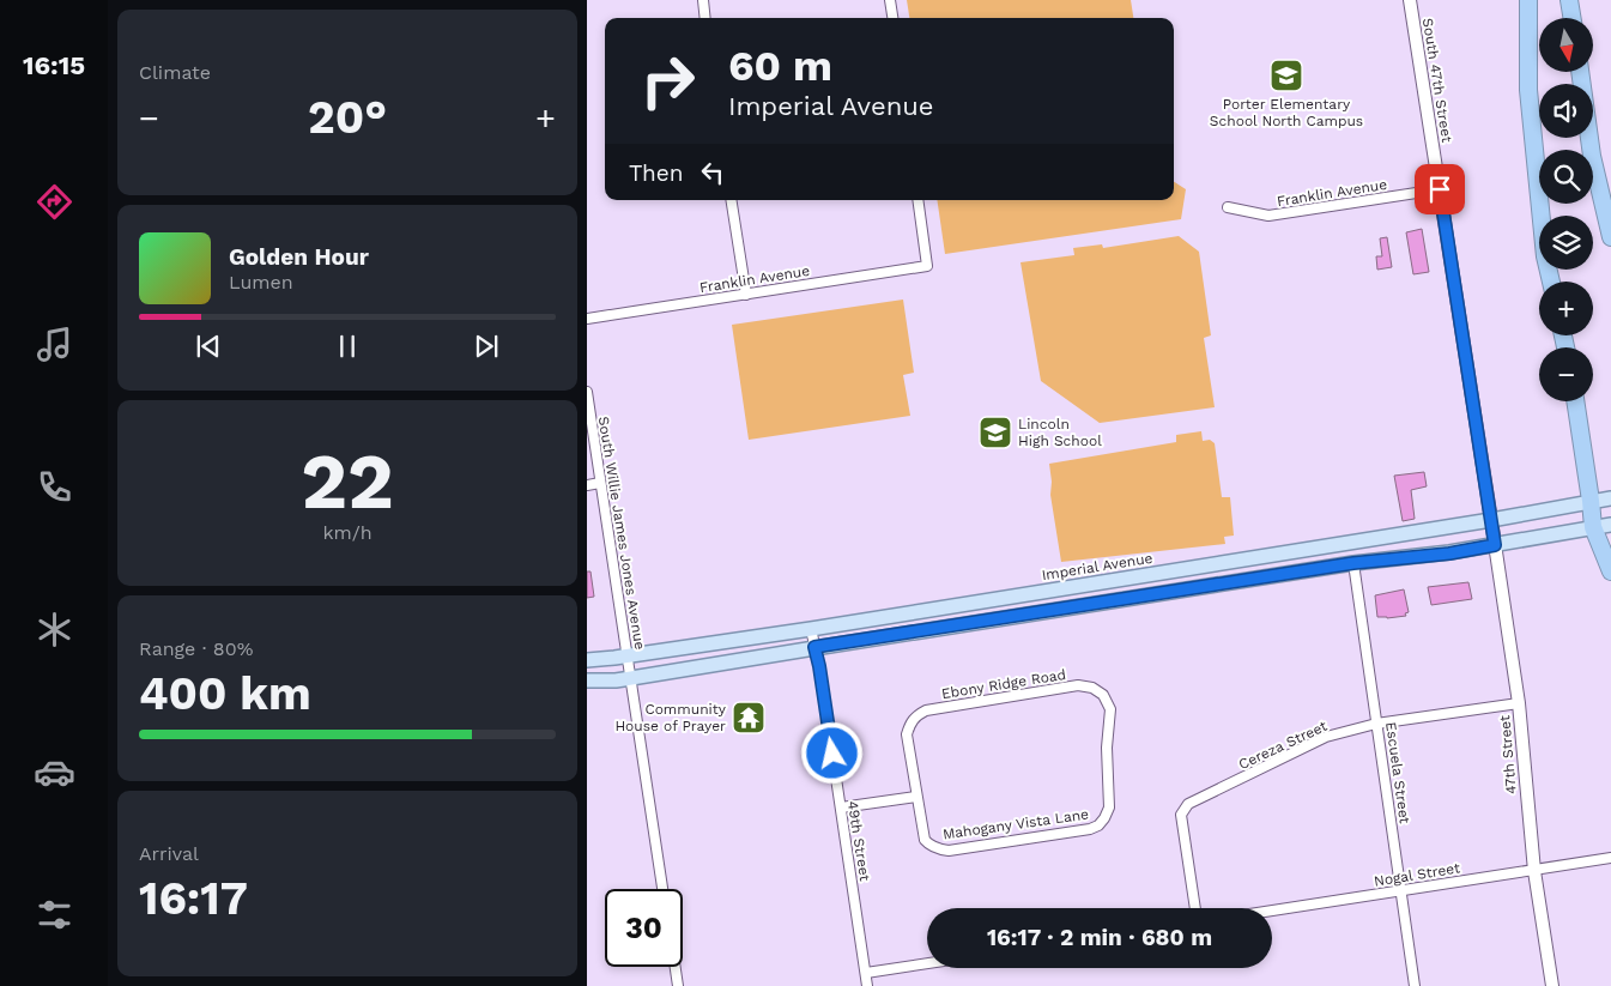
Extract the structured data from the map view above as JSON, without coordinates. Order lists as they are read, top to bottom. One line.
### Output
{"streets":{"main road":["South 47th Street","Imperial Avenue","47th Street"],"street":["Franklin Avenue","South Willie James Jones Avenue","Ebony Ridge Road","Cereza Street","Escuela Street","Mahogany Vista Lane","49th Street","Nogal Street"]},"crossings":[["South 47th Street","Franklin Avenue"],["South 47th Street","Imperial Avenue"],["South 47th Street","47th Street"],["South Willie James Jones Avenue","Imperial Avenue"],["Imperial Avenue","47th Street"],["Imperial Avenue","49th Street"],["Ebony Ridge Road","Mahogany Vista Lane"],["Cereza Street","47th Street"],["Cereza Street","Escuela Street"],["47th Street","Nogal Street"],["Escuela Street","Nogal Street"]],"places":{"school or university":["Porter Elementary School North Campus","Lincoln High School"],"temple":["Community House of Prayer"]},"north":"bottom","page":{"tabs":"16:15","tile":["Climate",["22","km/h"],["Range · 80%","400 km"],["Arrival","16:17"]],"map_buttons":["+","−"],"turn":["60 m","Imperial Avenue"],"heat":["−","20°","+"],"then":"Then","song":["Golden Hour","Lumen"],"limit":"30","trip":"16:17 · 2 min · 680 m"}}
